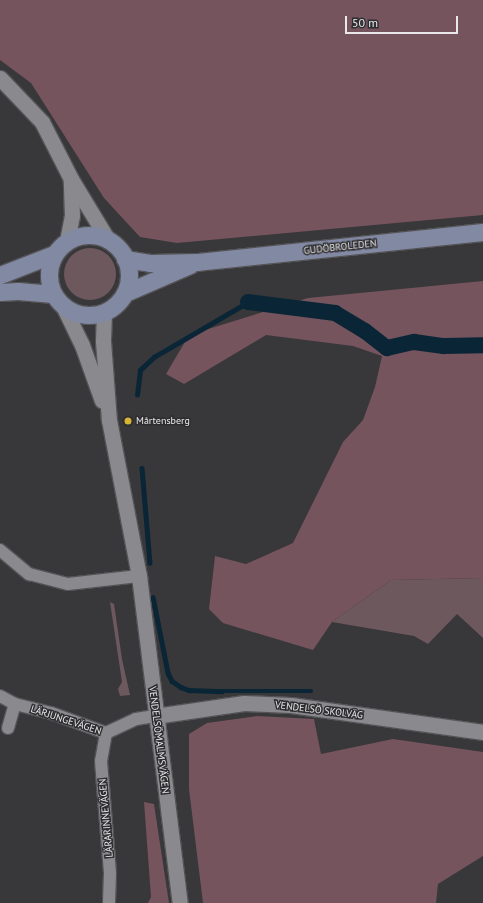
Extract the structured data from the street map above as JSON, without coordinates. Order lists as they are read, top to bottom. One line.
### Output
{"streets":{"main road":["GUDÖBROLEDEN"],"street":["VENDELSÖ SKOLVÄG","LÄRJUNGEVÄGEN","VENDELSÖMALMSVÄGEN","LÄRARINNEVÄGEN"]},"crossings":[["GUDÖBROLEDEN","VENDELSÖMALMSVÄGEN"],["VENDELSÖ SKOLVÄG","LÄRJUNGEVÄGEN"],["VENDELSÖ SKOLVÄG","VENDELSÖMALMSVÄGEN"],["LÄRJUNGEVÄGEN","VENDELSÖMALMSVÄGEN"],["LÄRJUNGEVÄGEN","LÄRARINNEVÄGEN"]],"places":["Mårtensberg"],"scale_bar":"50 m"}
